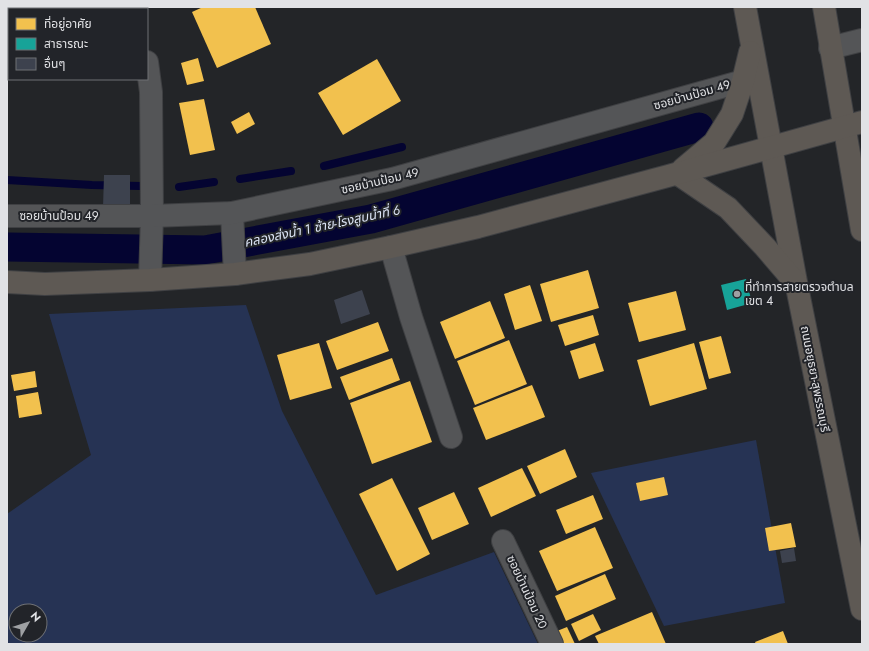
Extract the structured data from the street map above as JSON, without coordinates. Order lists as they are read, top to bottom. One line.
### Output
{"streets":{"main road":["ถนนอยุธยา-สุพรรณบุรี"],"street":["ซอยบ้านป้อม 49","ซอยบ้านป้อม 20"]},"water":["คลองส่งน้ำ 1 ซ้าย-โรงสูบน้ำที่ 6"],"places":["ที่ทำการสายตรวจตำบล เขต 4"],"legend":["ที่อยู่อาศัย","สาธารณะ","อื่นๆ"],"north":"top right"}
